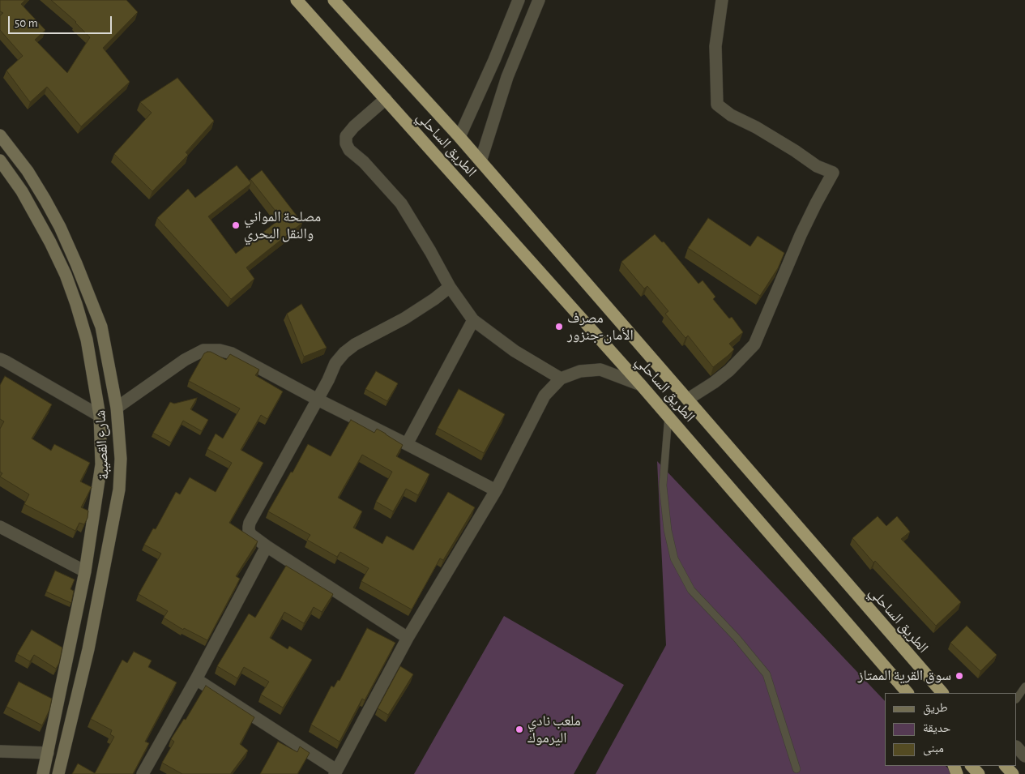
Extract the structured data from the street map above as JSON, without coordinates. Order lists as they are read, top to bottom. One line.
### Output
{"streets":{"highway":["الطريق الساحلي"],"street":["شارع القصيبة"]},"places":["مصلحة المواني والنقل البحري","مصرف الأمان-جنزور","سوق القرية الممتاز","ملعب نادي اليرموك"],"legend":["طريق","حديقة","مبنى"],"scale_bar":"50 m"}
